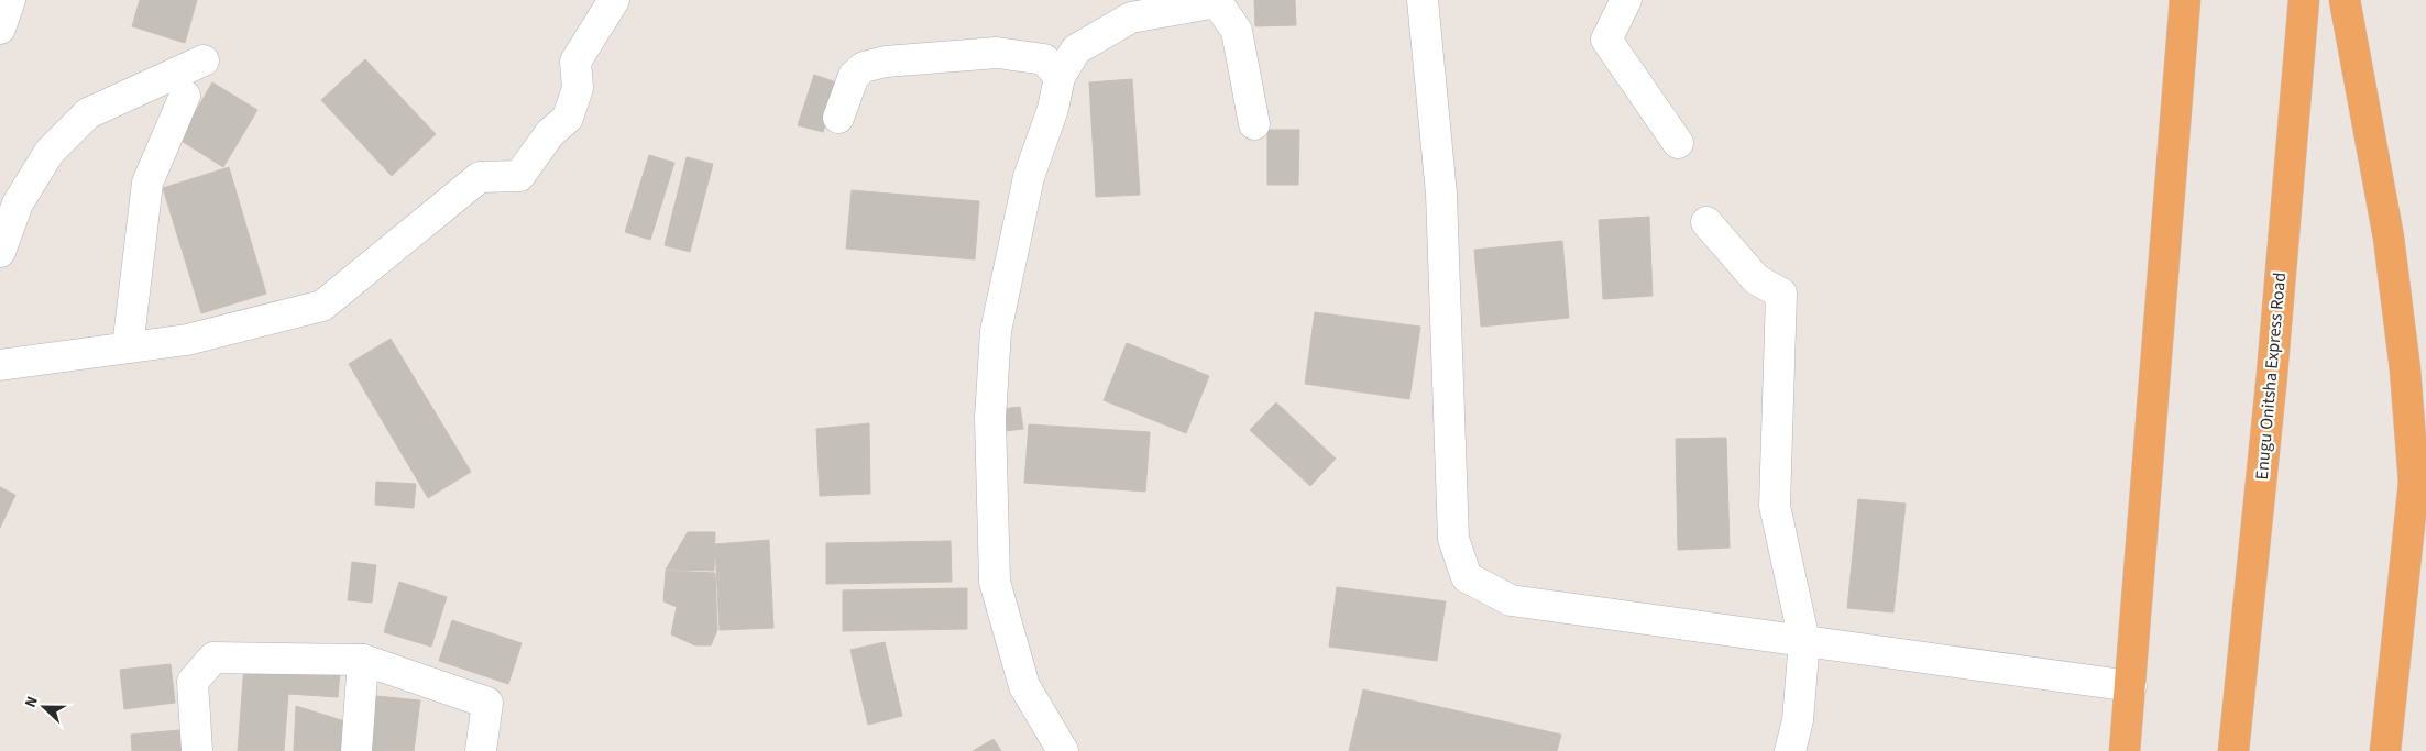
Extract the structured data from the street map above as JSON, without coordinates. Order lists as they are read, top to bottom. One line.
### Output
{"streets":{"highway":["Enugu Onitsha Express Road"]},"north":"left"}
